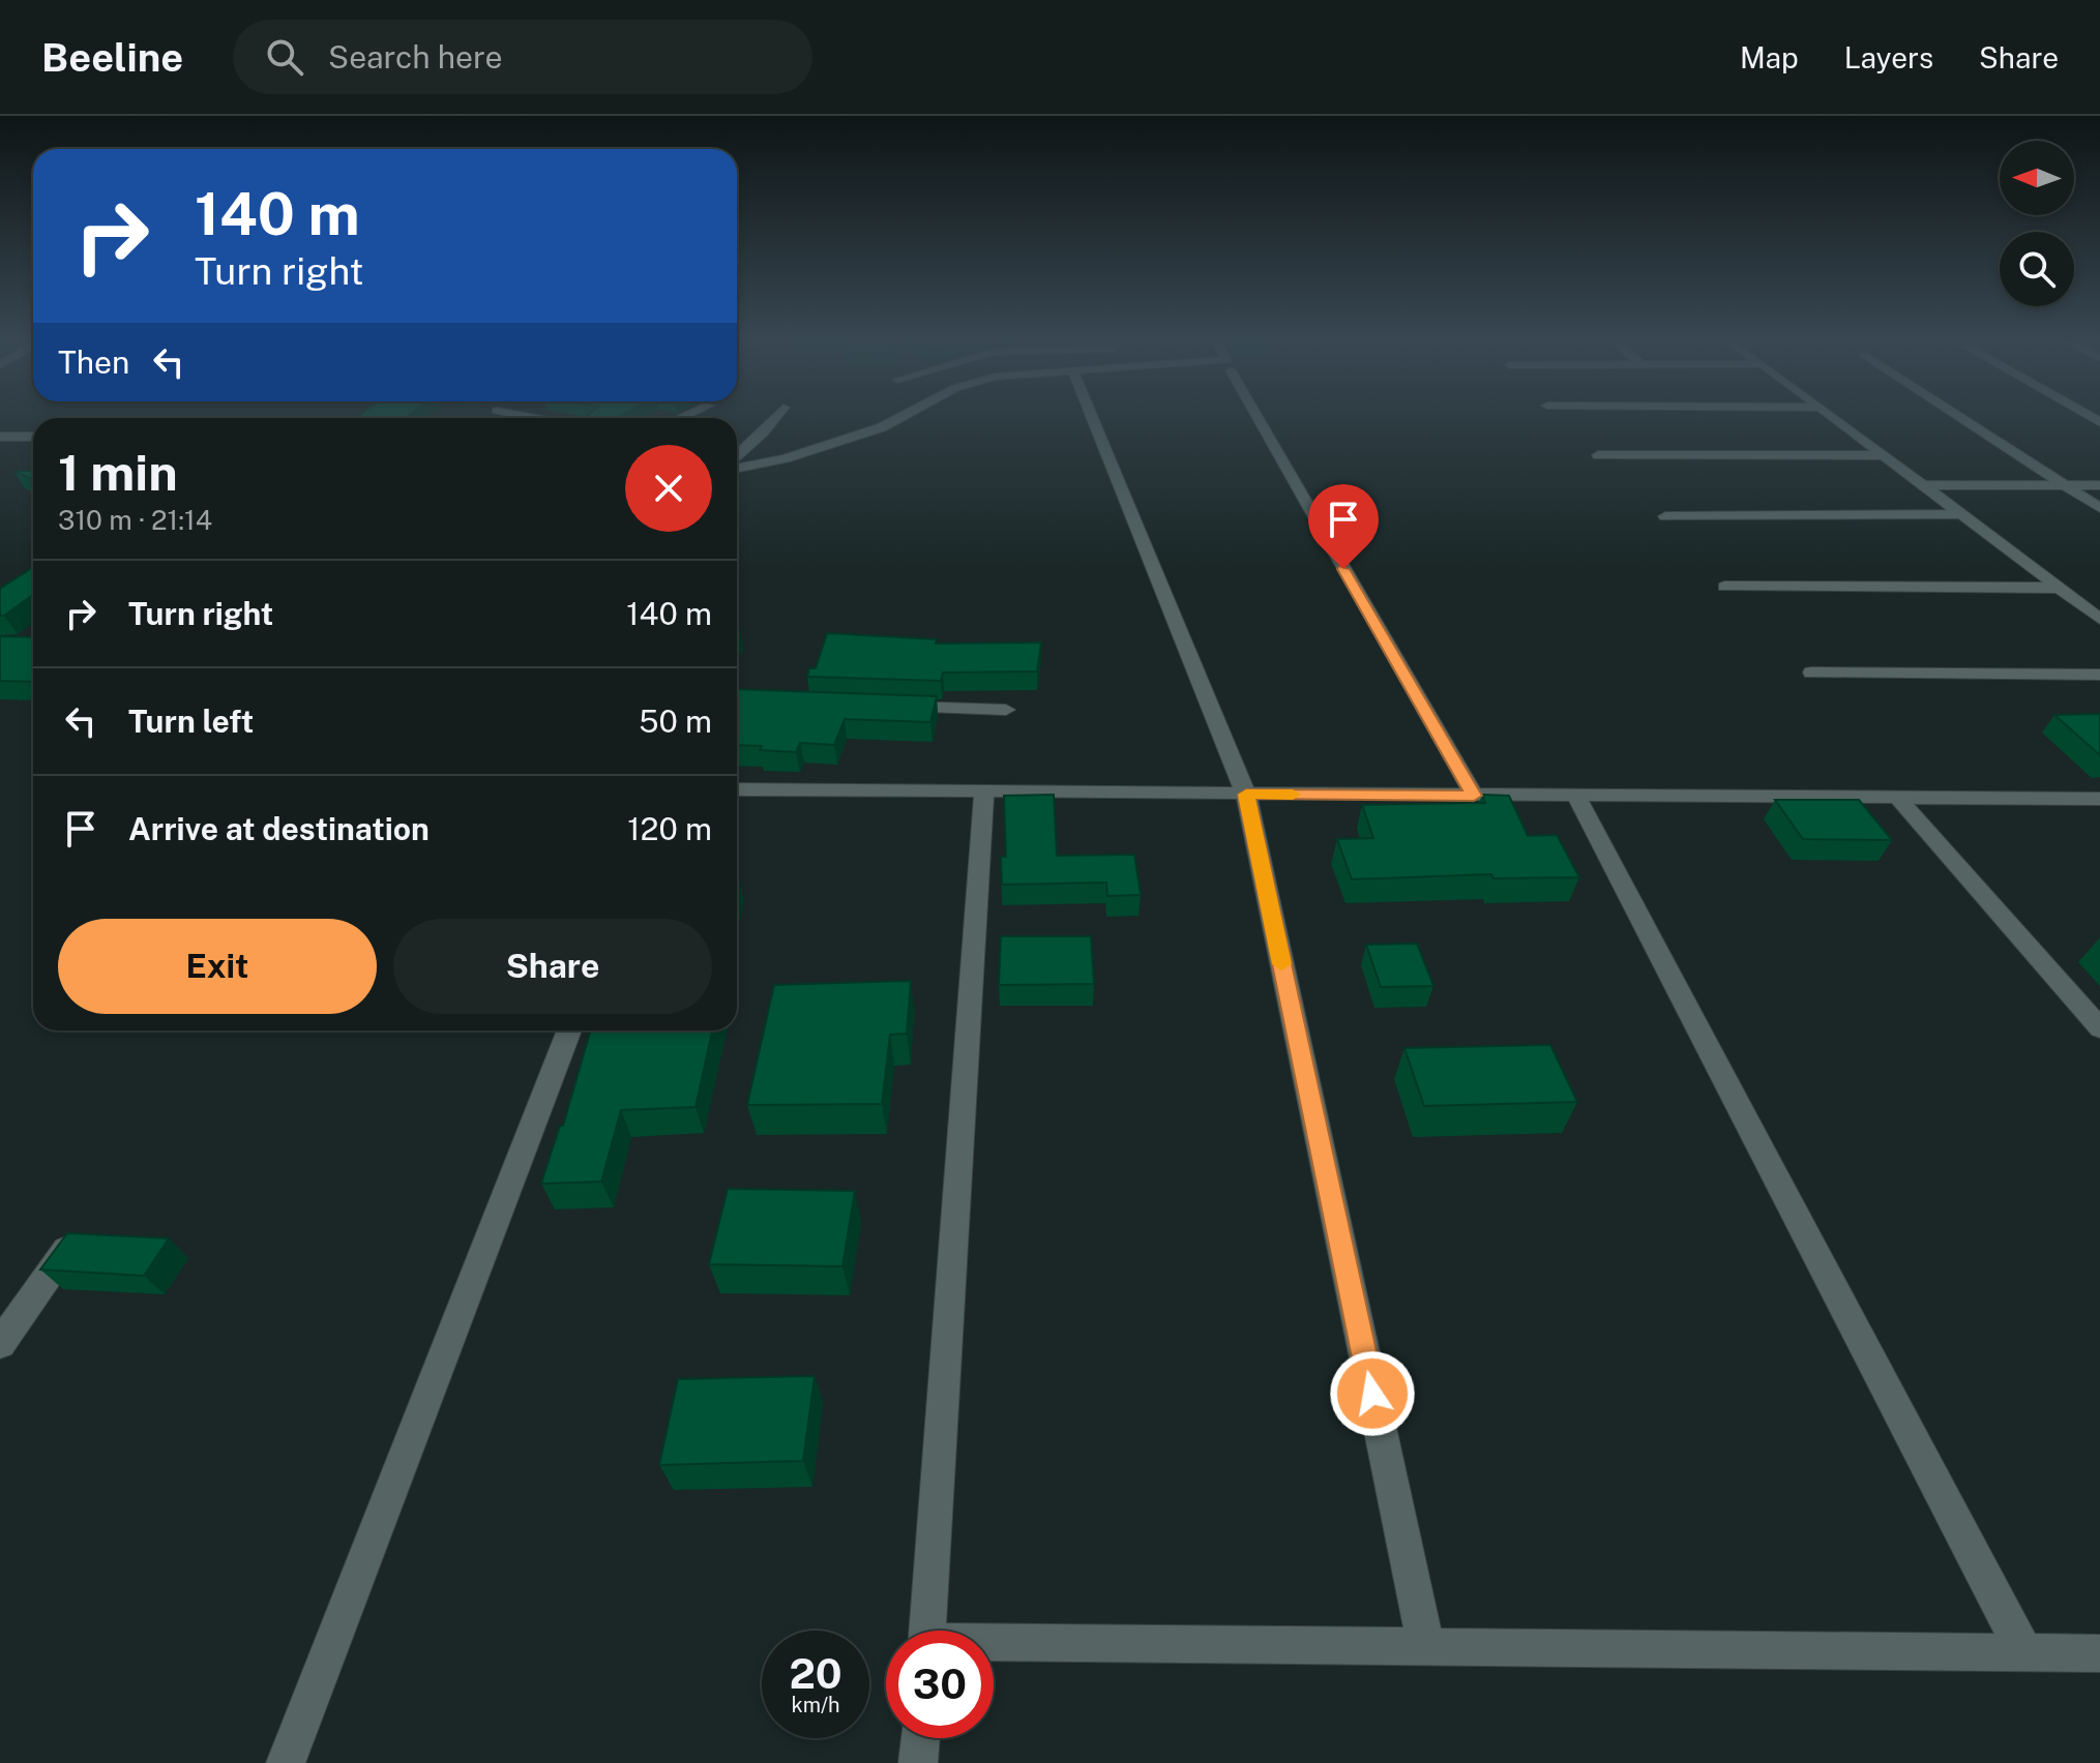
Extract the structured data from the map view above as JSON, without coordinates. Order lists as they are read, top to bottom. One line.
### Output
{"north":"left","page":{"header":"Beeline","search":"Search here","nav":["Map","Layers","Share"],"turn":["140 m","Turn right"],"then":"Then","heading":["1 min","310 m · 21:14"],"list":[{"name":"Turn right","value":"140 m"},{"name":"Turn left","value":"50 m"},{"name":"Arrive at destination","value":"120 m"}],"buttons":["Exit","Share"],"speed":"20 km/h","limit":"30"}}
